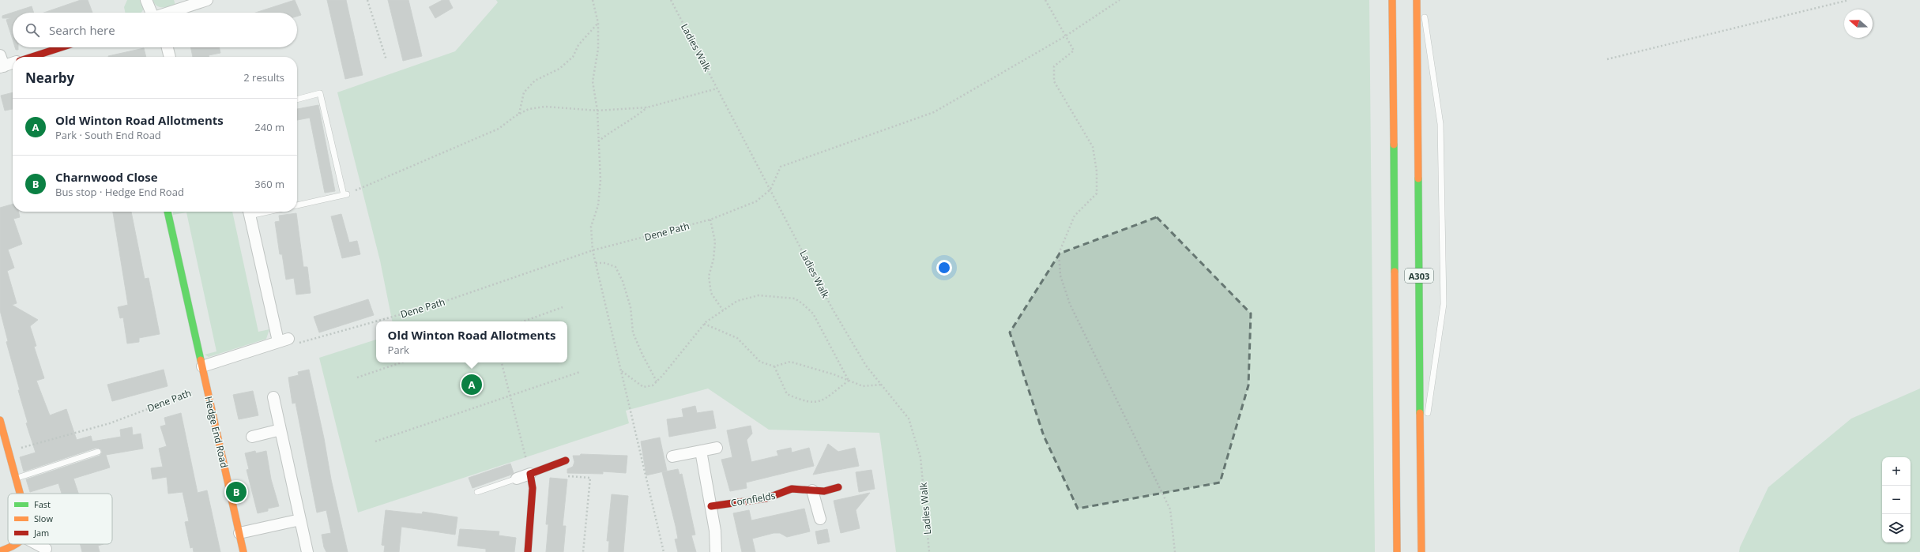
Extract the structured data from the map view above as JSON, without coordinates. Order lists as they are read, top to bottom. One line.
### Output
{"streets":{"main road":["A303","Hedge End Road","Cornfields"],"path":["Ladies Walk","Dene Path"]},"crossings":[["Ladies Walk","Dene Path"],["Dene Path","Hedge End Road"]],"legend":["Fast","Slow","Jam"],"north":"left","page":{"search":"Search here","heading":["Nearby","2 results"],"list":[{"mark":"A","name":"Old Winton Road Allotments","note":"Park · South End Road","value":"240 m"},{"mark":"B","name":"Charnwood Close","note":"Bus stop · Hedge End Road","value":"360 m"}],"popup":["Old Winton Road Allotments","Park"],"pins":["A","B"],"map_buttons":["+","−"]}}
